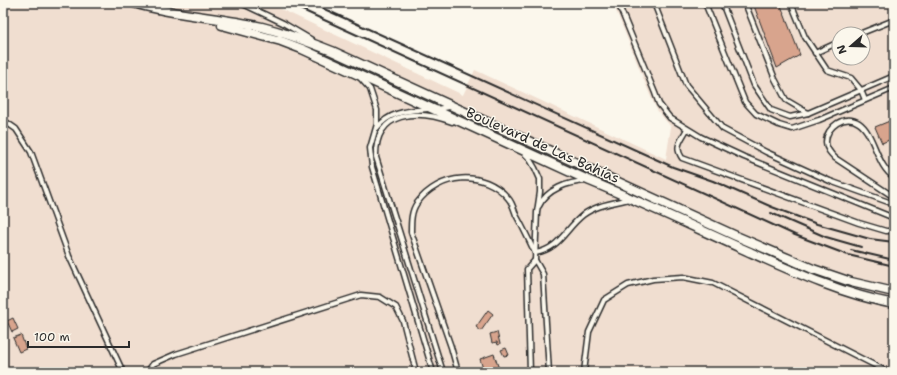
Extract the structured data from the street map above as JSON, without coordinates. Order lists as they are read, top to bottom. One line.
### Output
{"streets":{"street":["Boulevard de Las Bahías"]},"scale_bar":"100 m","north":"left"}
